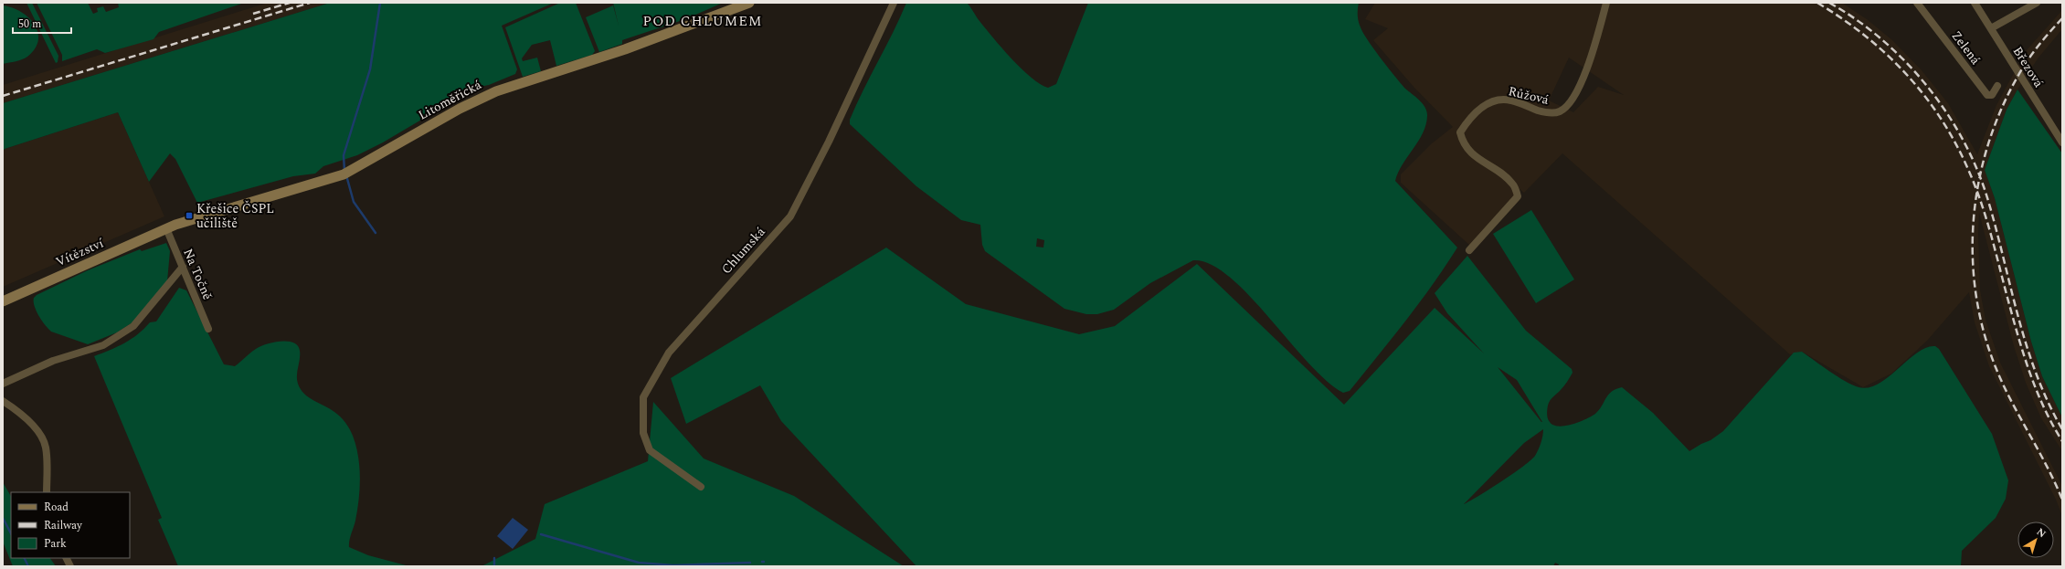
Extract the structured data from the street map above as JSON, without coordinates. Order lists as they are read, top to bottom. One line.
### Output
{"streets":{"main road":["Litoměřická","Vítězství"],"street":["Zelená","Březová","Růžová","Chlumská","Na Točně"]},"crossings":[["Litoměřická","Vítězství"],["Litoměřická","Na Točně"],["Vítězství","Na Točně"]],"districts":["POD CHLUMEM"],"places":{"transit":["Křešice ČSPL učiliště"]},"legend":["Road","Railway","Park"],"scale_bar":"50 m","north":"top right"}
